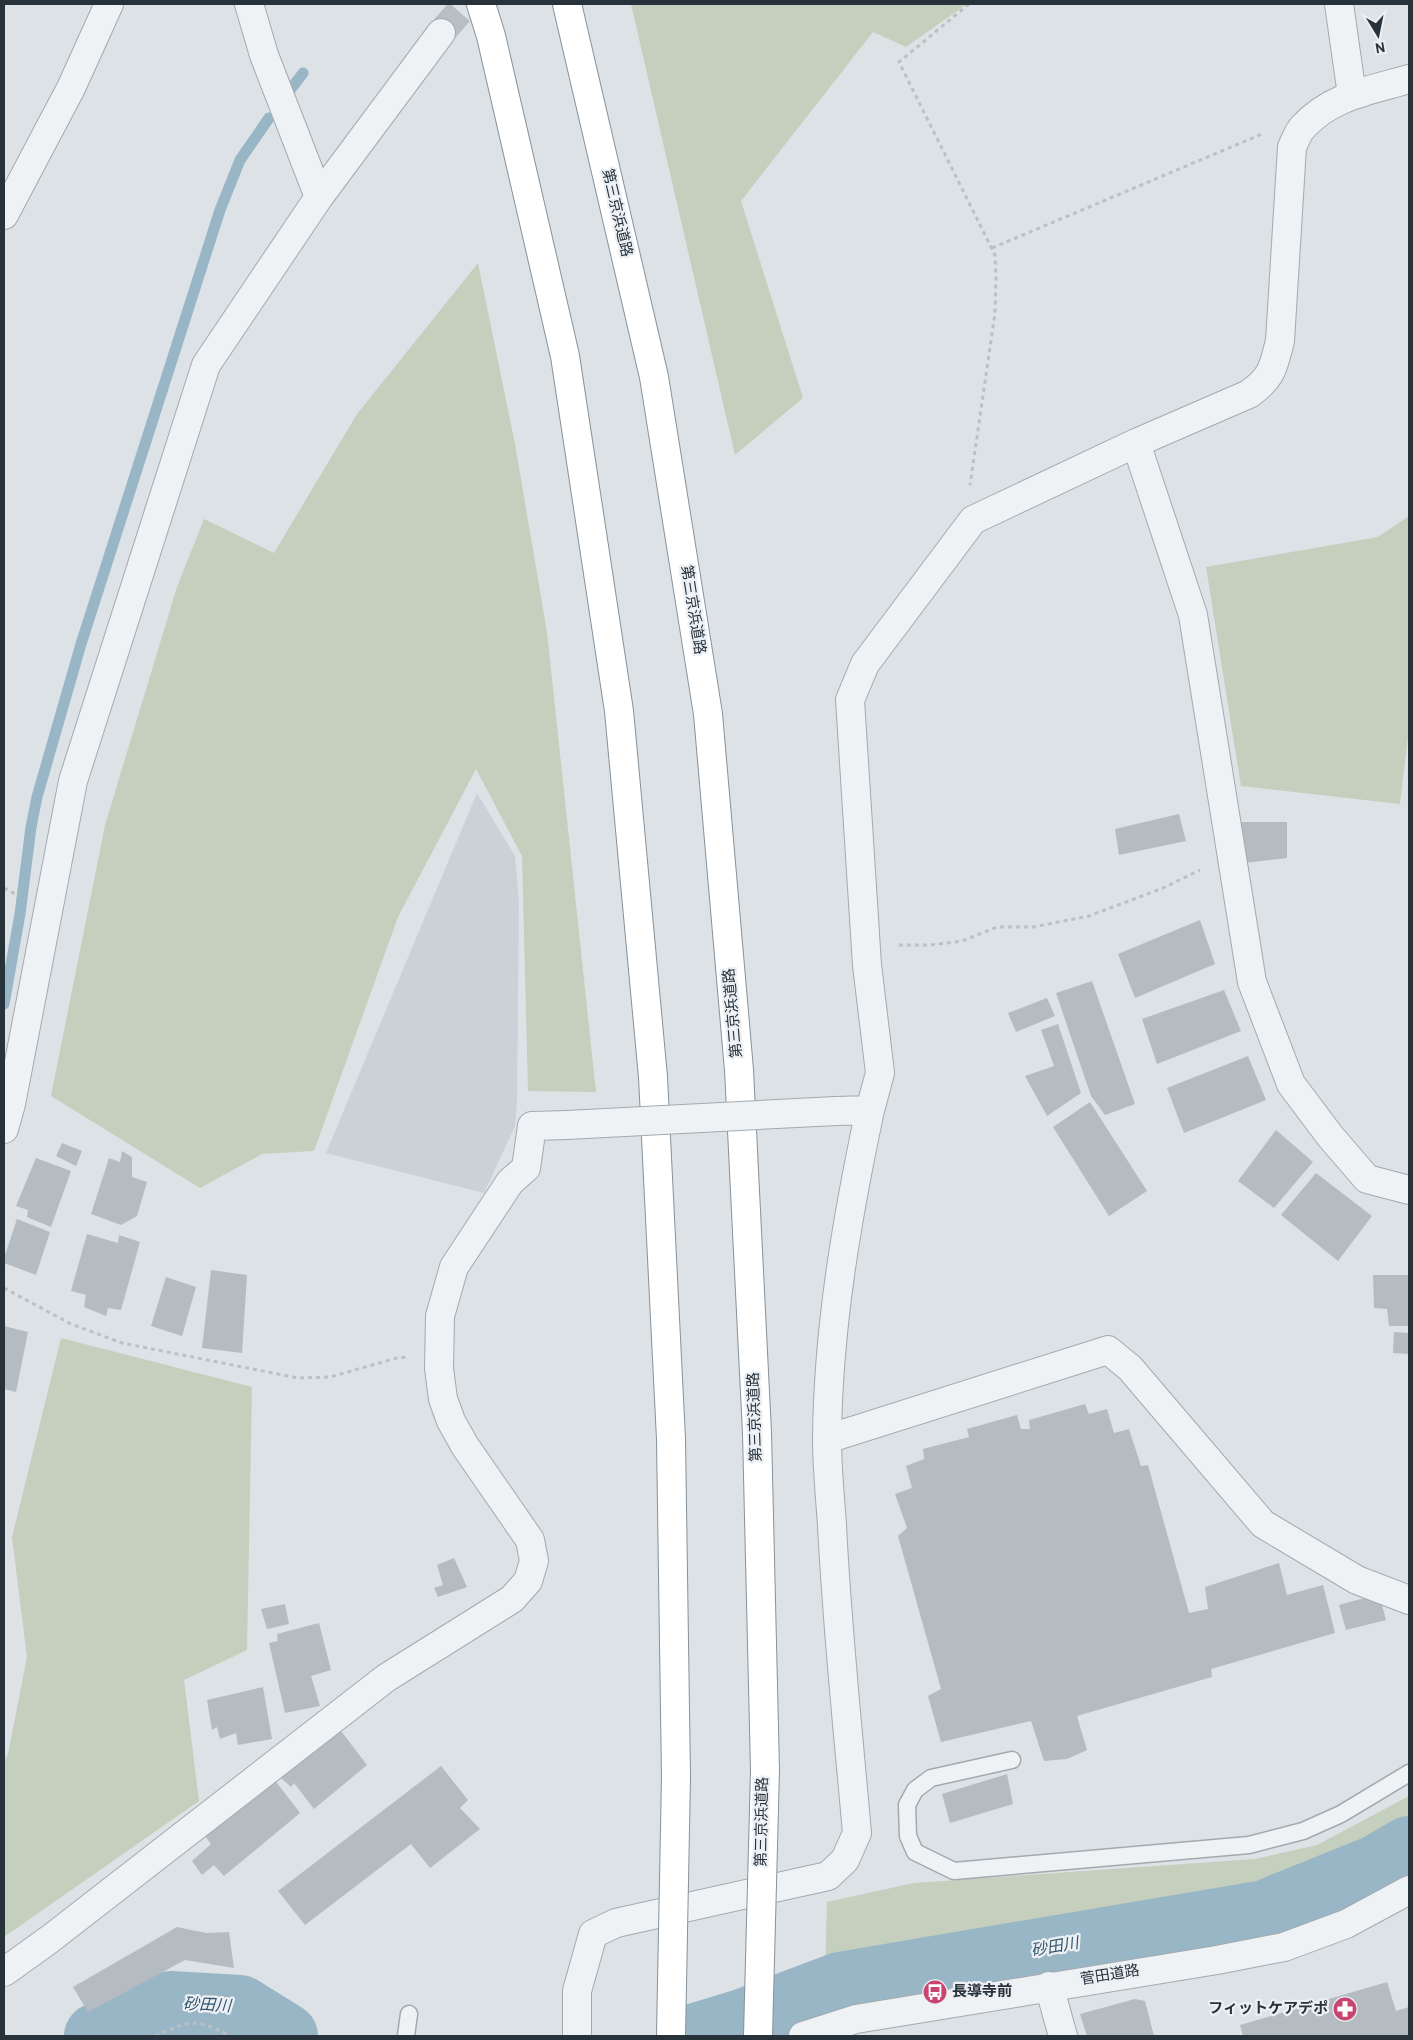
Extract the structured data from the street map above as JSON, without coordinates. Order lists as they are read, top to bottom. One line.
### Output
{"streets":{"highway":["第三京浜道路"],"street":["菅田道路"]},"water":["砂田川"],"places":{"bus stop":["長導寺前"],"pharmacy":["フィットケアデポ"]},"north":"bottom"}
